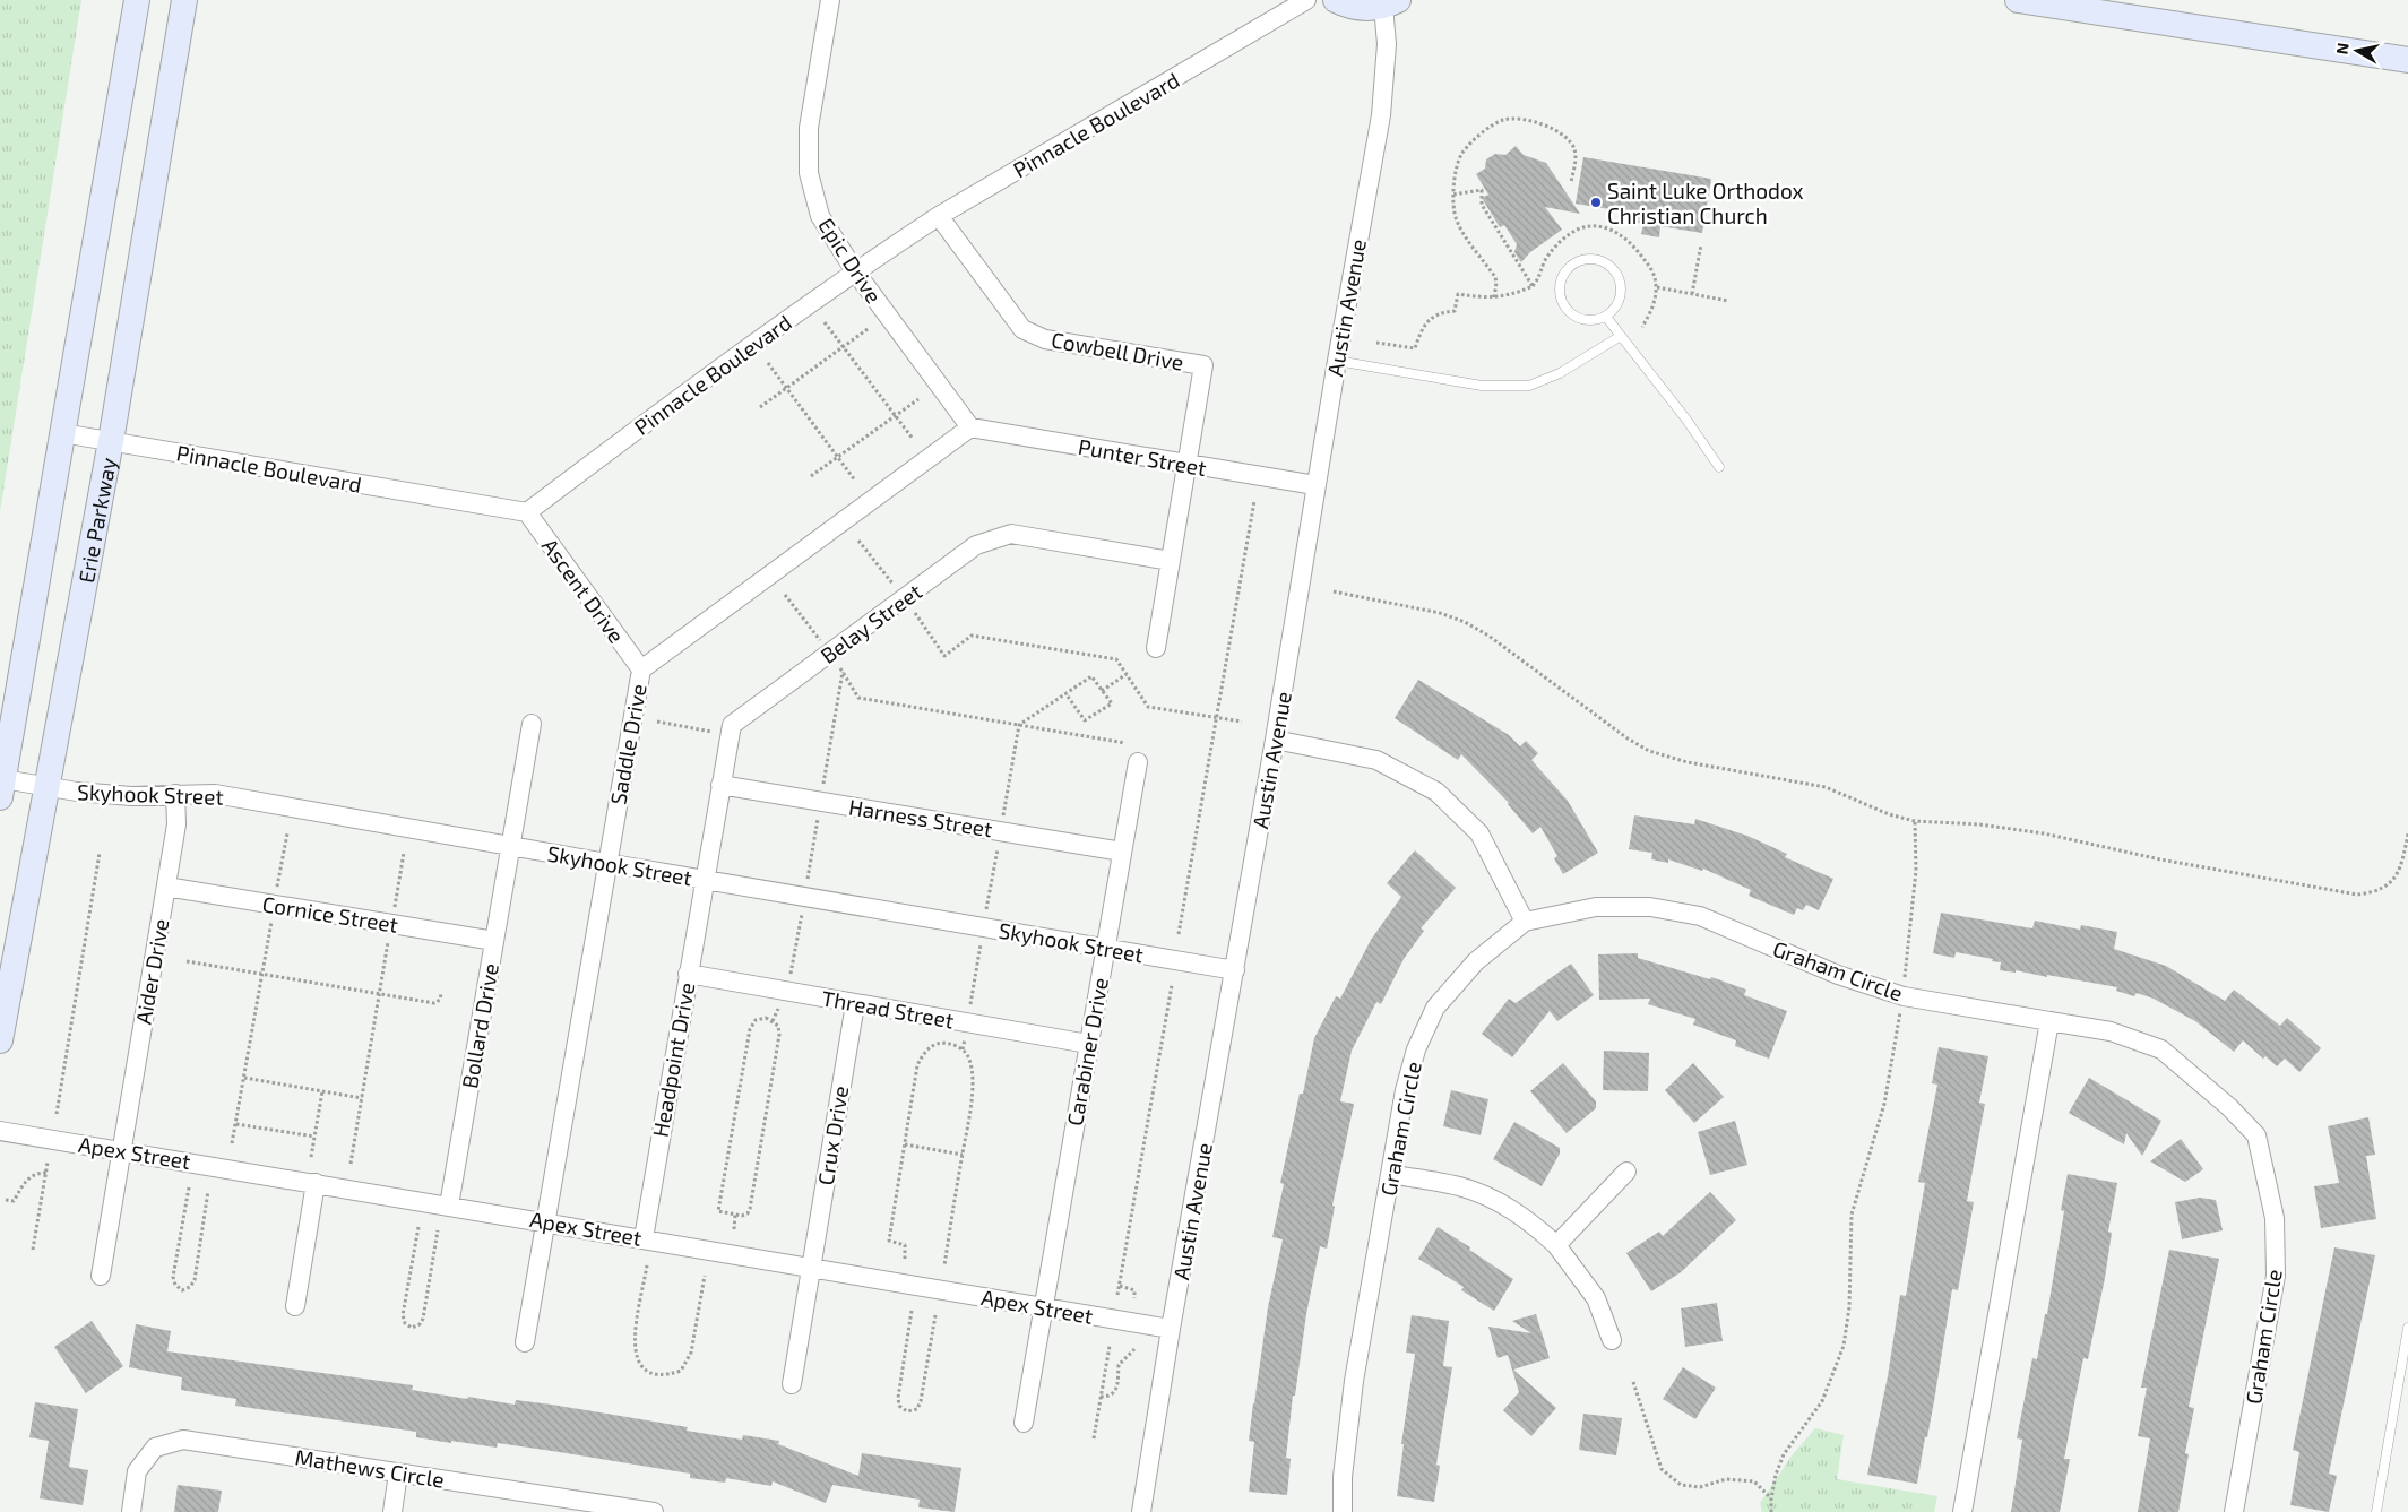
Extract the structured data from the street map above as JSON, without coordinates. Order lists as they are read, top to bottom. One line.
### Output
{"streets":{"main road":["Erie Parkway"],"street":["Pinnacle Boulevard","Epic Drive","Austin Avenue","Cowbell Drive","Punter Street","Ascent Drive","Belay Street","Saddle Drive","Skyhook Street","Harness Street","Cornice Street","Graham Circle","Aider Drive","Thread Street","Bollard Drive","Carabiner Drive","Headpoint Drive","Crux Drive","Apex Street","Mathews Circle"]},"crossings":[["Pinnacle Boulevard","Epic Drive"],["Pinnacle Boulevard","Cowbell Drive"],["Pinnacle Boulevard","Erie Parkway"],["Pinnacle Boulevard","Ascent Drive"],["Epic Drive","Punter Street"],["Epic Drive","Saddle Drive"],["Austin Avenue","Punter Street"],["Austin Avenue","Skyhook Street"],["Austin Avenue","Apex Street"],["Cowbell Drive","Punter Street"],["Cowbell Drive","Belay Street"],["Punter Street","Saddle Drive"],["Erie Parkway","Skyhook Street"],["Ascent Drive","Saddle Drive"],["Belay Street","Skyhook Street"],["Belay Street","Harness Street"],["Belay Street","Headpoint Drive"],["Saddle Drive","Skyhook Street"],["Saddle Drive","Apex Street"],["Skyhook Street","Aider Drive"],["Skyhook Street","Bollard Drive"],["Skyhook Street","Carabiner Drive"],["Skyhook Street","Headpoint Drive"],["Harness Street","Carabiner Drive"],["Cornice Street","Aider Drive"],["Cornice Street","Bollard Drive"],["Aider Drive","Apex Street"],["Thread Street","Carabiner Drive"],["Thread Street","Headpoint Drive"],["Thread Street","Crux Drive"],["Bollard Drive","Apex Street"],["Carabiner Drive","Apex Street"],["Headpoint Drive","Apex Street"],["Crux Drive","Apex Street"]],"places":["Saint Luke Orthodox Christian Church"],"north":"left"}
